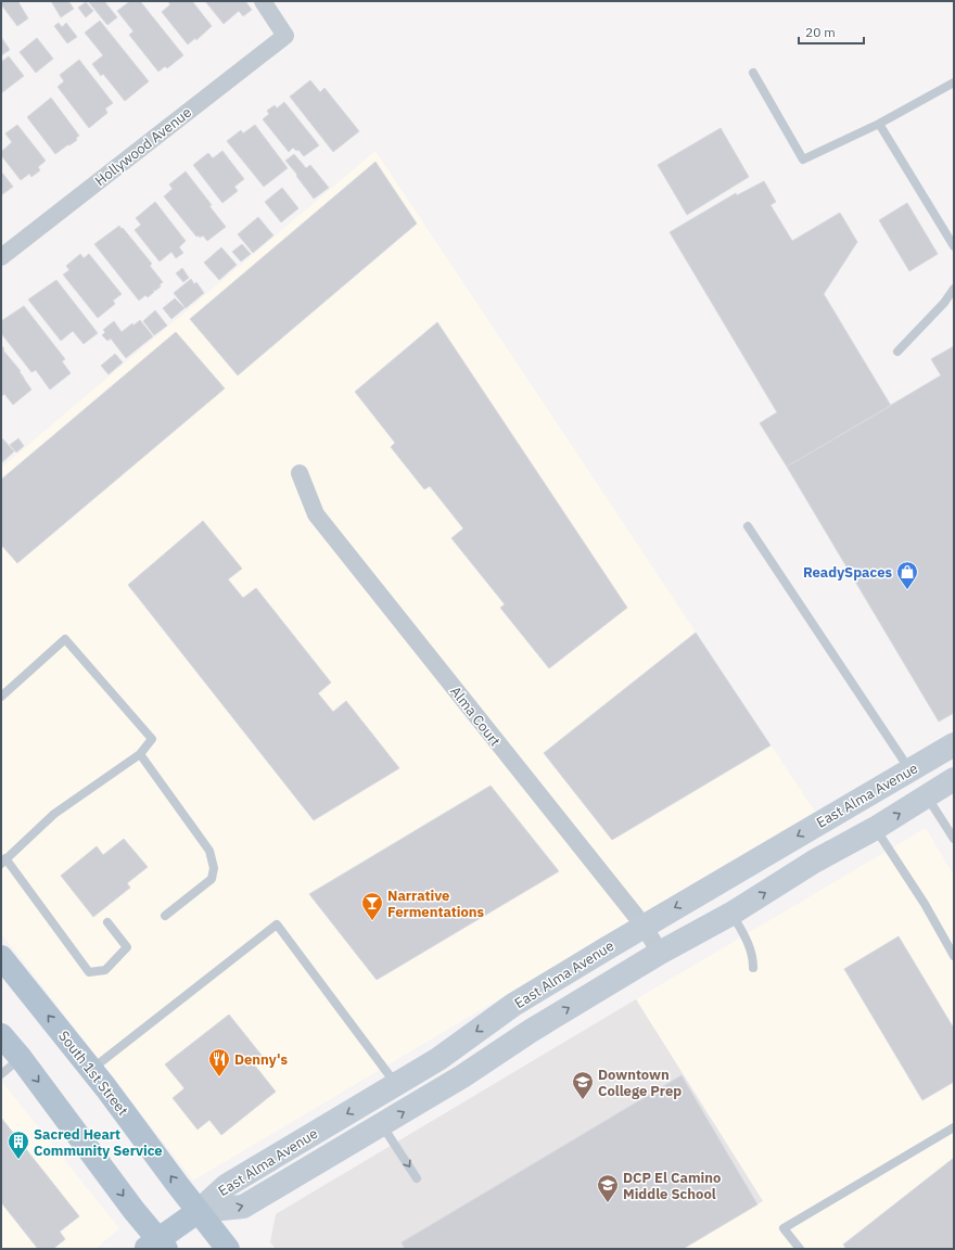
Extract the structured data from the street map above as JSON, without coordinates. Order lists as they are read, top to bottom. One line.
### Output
{"streets":{"main road":["East Alma Avenue","South 1st Street"],"street":["Hollywood Avenue","Alma Court"]},"crossings":[["Alma Court","East Alma Avenue"],["East Alma Avenue","South 1st Street"]],"places":{"shop":["ReadySpaces"],"bar":["Narrative Fermentations"],"restaurant":["Denny's"],"school or university":["Downtown College Prep","DCP El Camino Middle School"],"building":["Sacred Heart Community Service"]},"scale_bar":"20 m"}
